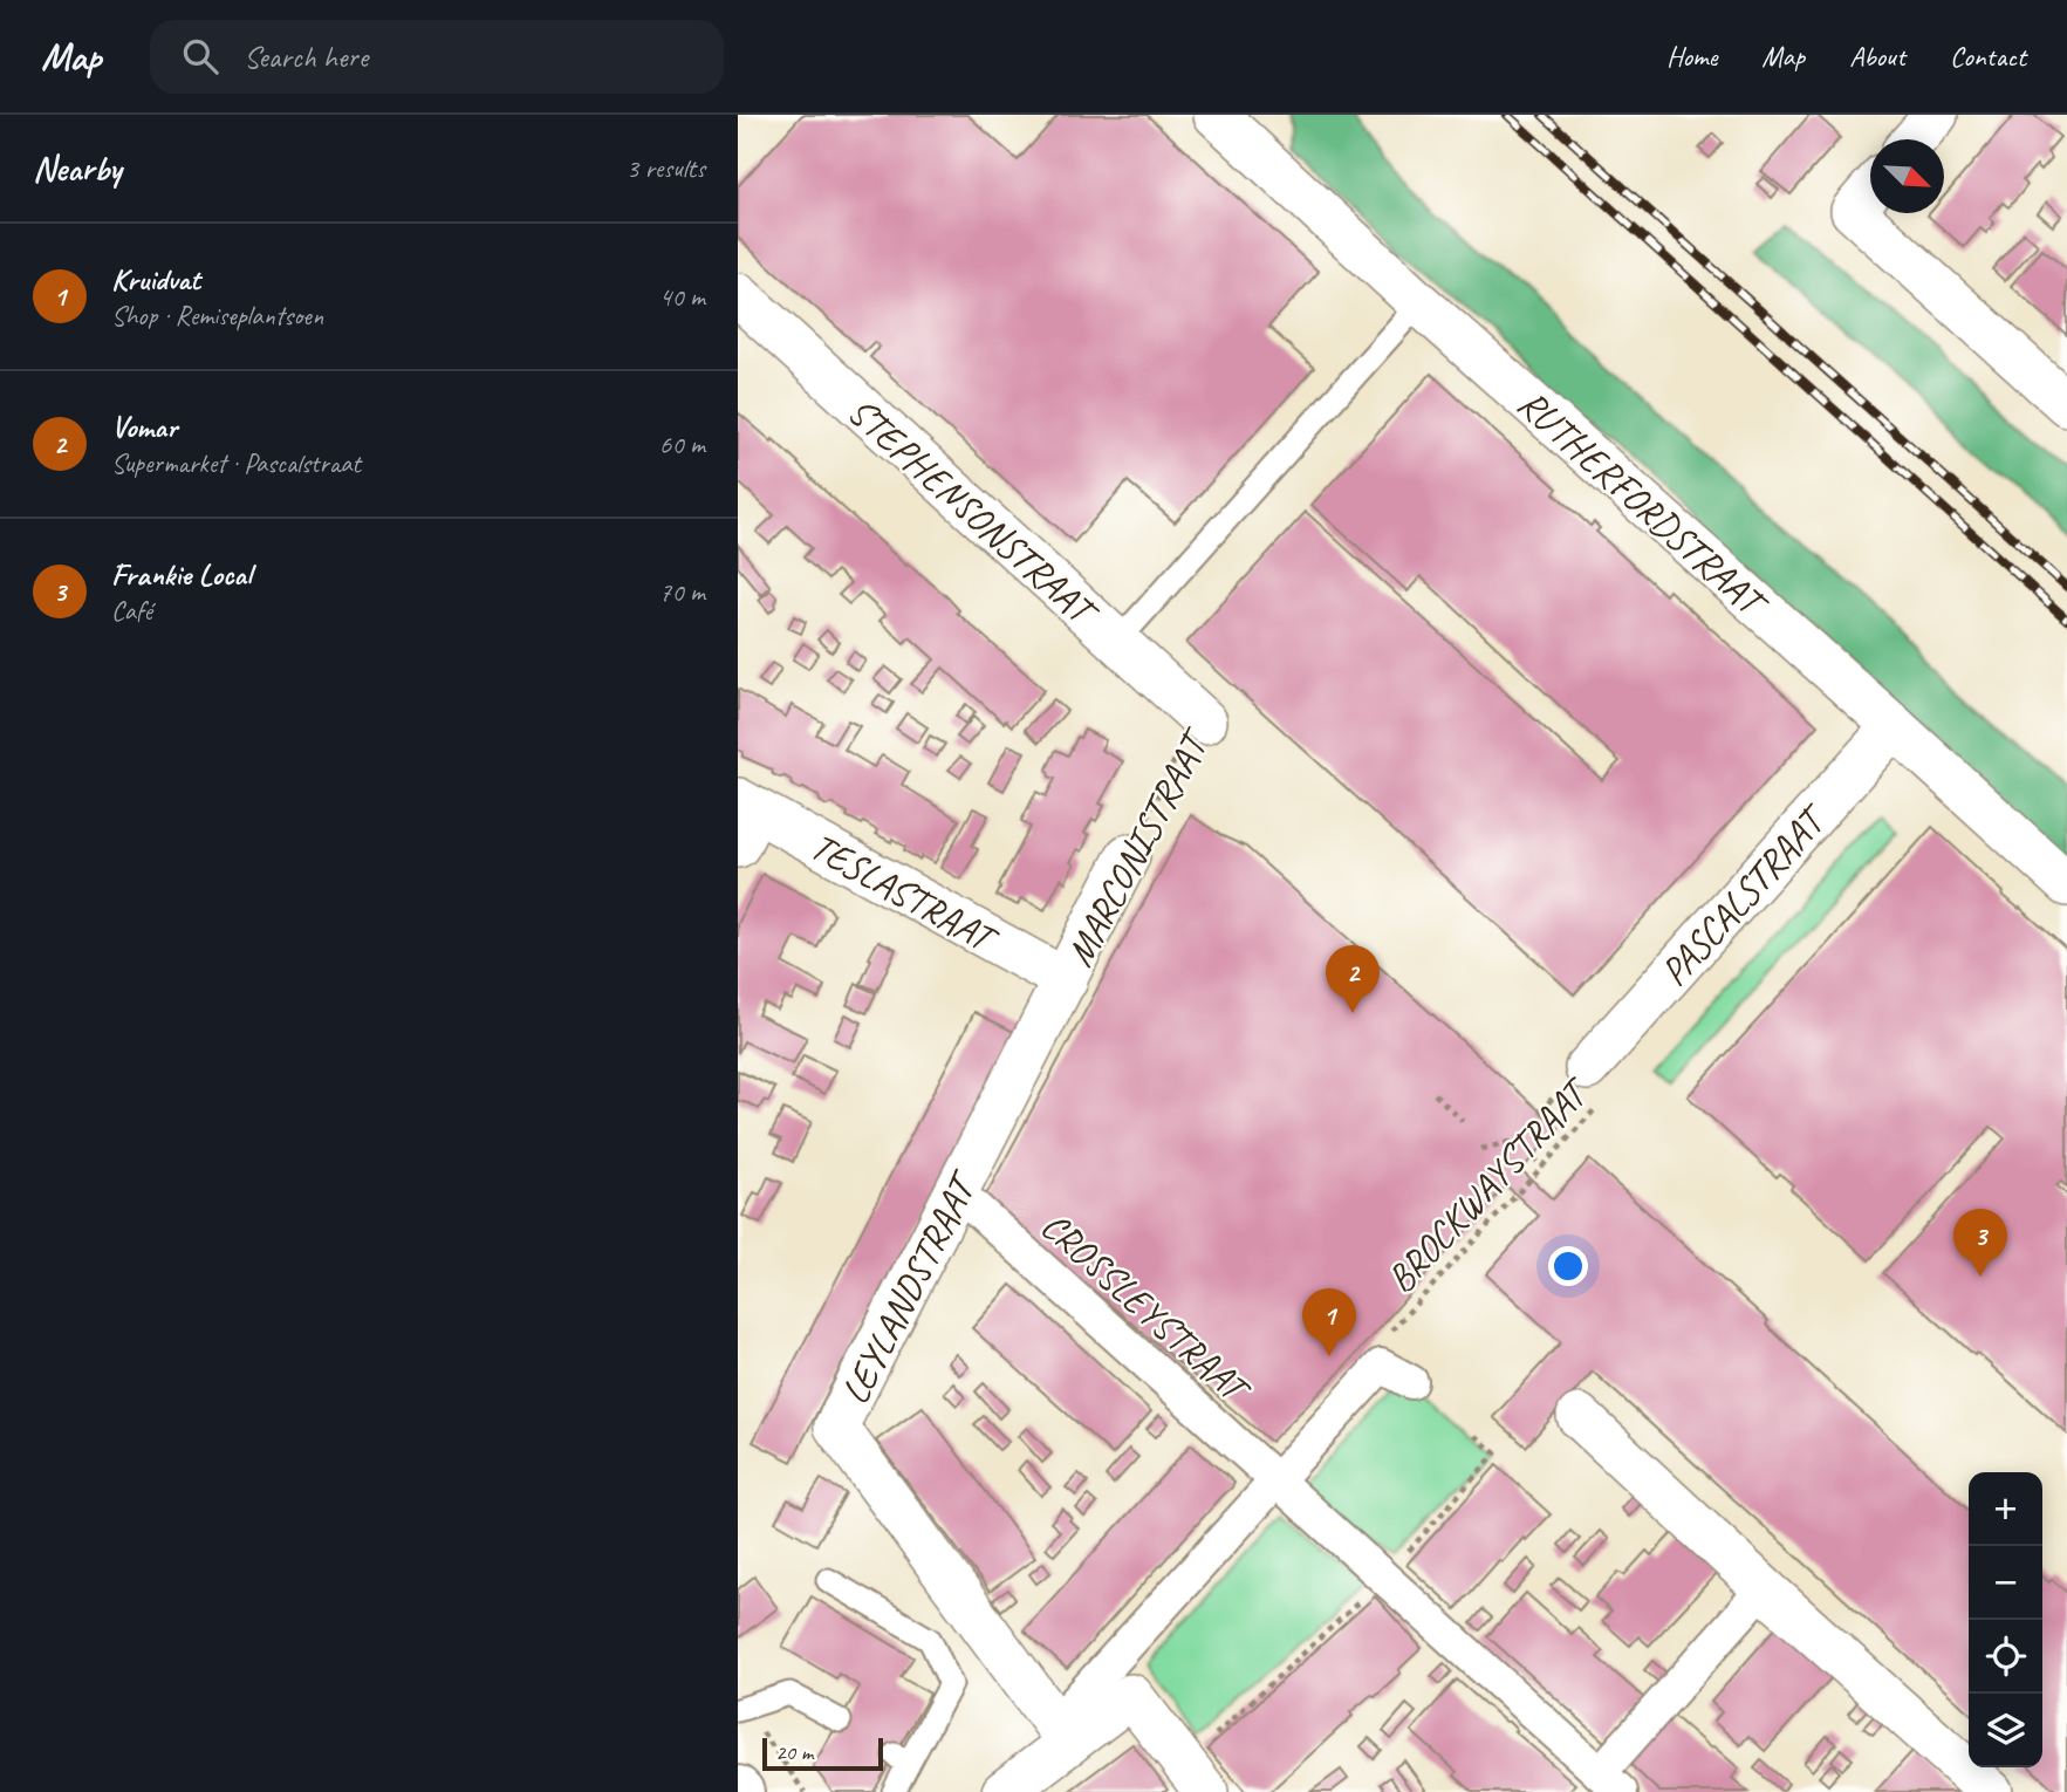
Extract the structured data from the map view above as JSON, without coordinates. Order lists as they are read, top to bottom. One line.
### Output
{"streets":{"street":["RUTHERFORDSTRAAT","STEPHENSONSTRAAT","MARCONISTRAAT","TESLASTRAAT","PASCALSTRAAT","LEYLANDSTRAAT","CROSSLEYSTRAAT"],"path":["BROCKWAYSTRAAT"]},"crossings":[["RUTHERFORDSTRAAT","PASCALSTRAAT"],["STEPHENSONSTRAAT","MARCONISTRAAT"],["MARCONISTRAAT","TESLASTRAAT"],["MARCONISTRAAT","LEYLANDSTRAAT"],["TESLASTRAAT","LEYLANDSTRAAT"],["PASCALSTRAAT","BROCKWAYSTRAAT"],["LEYLANDSTRAAT","CROSSLEYSTRAAT"]],"scale_bar":"20 m","north":"bottom right","page":{"header":"Map","search":"Search here","nav":["Home","Map","About","Contact"],"heading":["Nearby","3 results"],"list":[{"mark":"1","name":"Kruidvat","note":"Shop · Remiseplantsoen","value":"40 m"},{"mark":"2","name":"Vomar","note":"Supermarket · Pascalstraat","value":"60 m"},{"mark":"3","name":"Frankie Local","note":"Café","value":"70 m"}],"pins":["2","3","1"],"map_buttons":["+","−"],"scale":"20 m"}}
